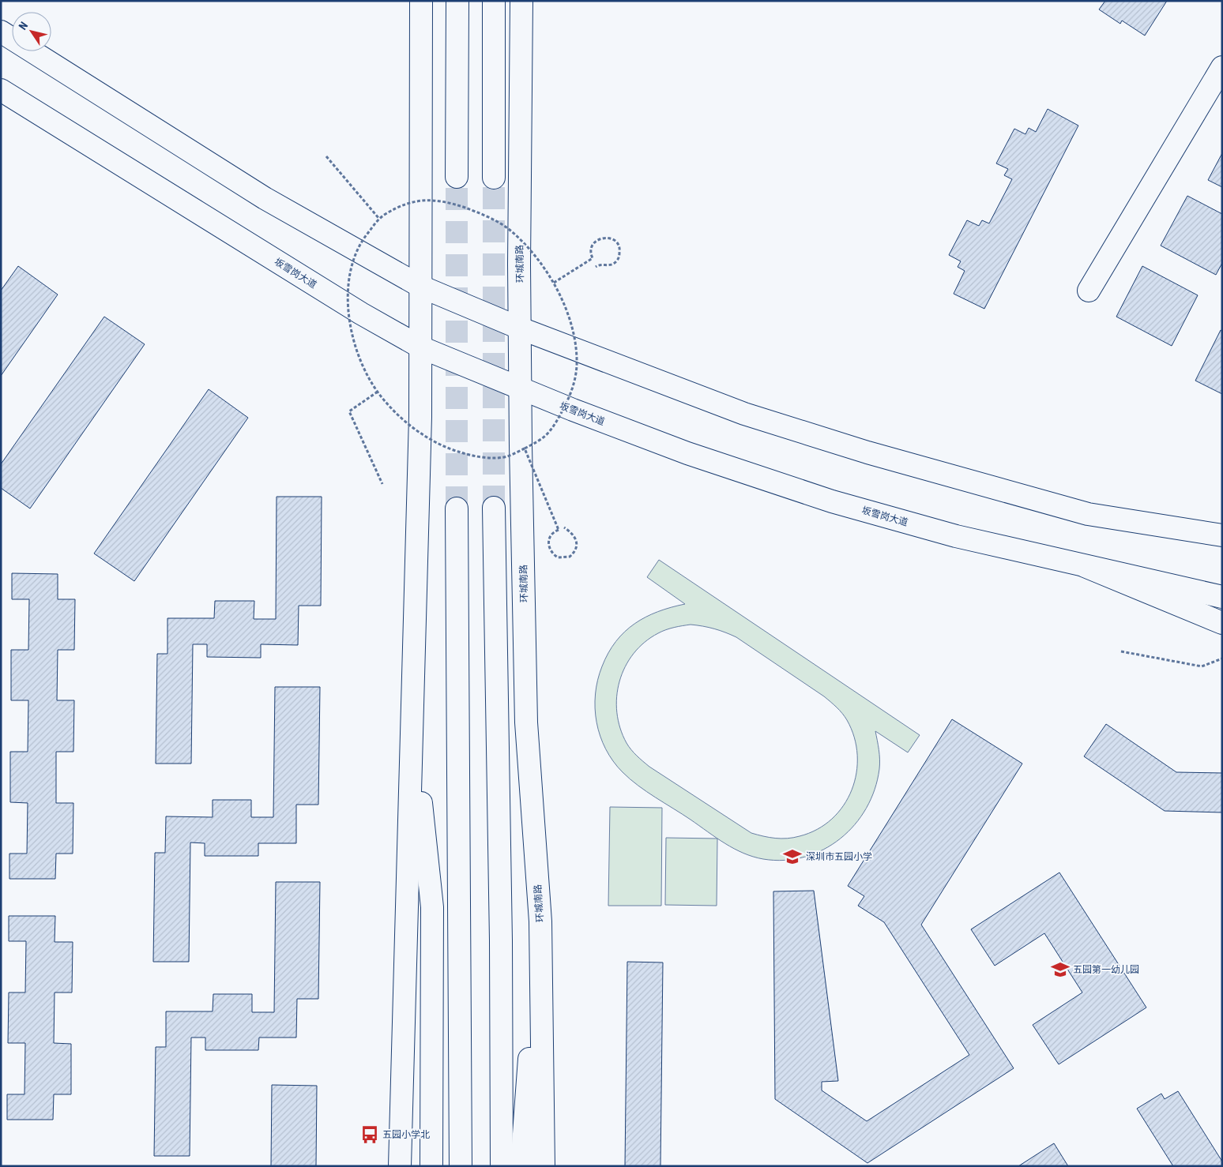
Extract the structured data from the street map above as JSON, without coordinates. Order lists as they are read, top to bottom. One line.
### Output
{"streets":{"main road":["环城南路","坂雪岗大道"]},"crossings":[["环城南路","坂雪岗大道"]],"places":{"school or university":["深圳市五园小学","五园第一幼儿园"],"bus stop":["五园小学北"]},"north":"top left"}
